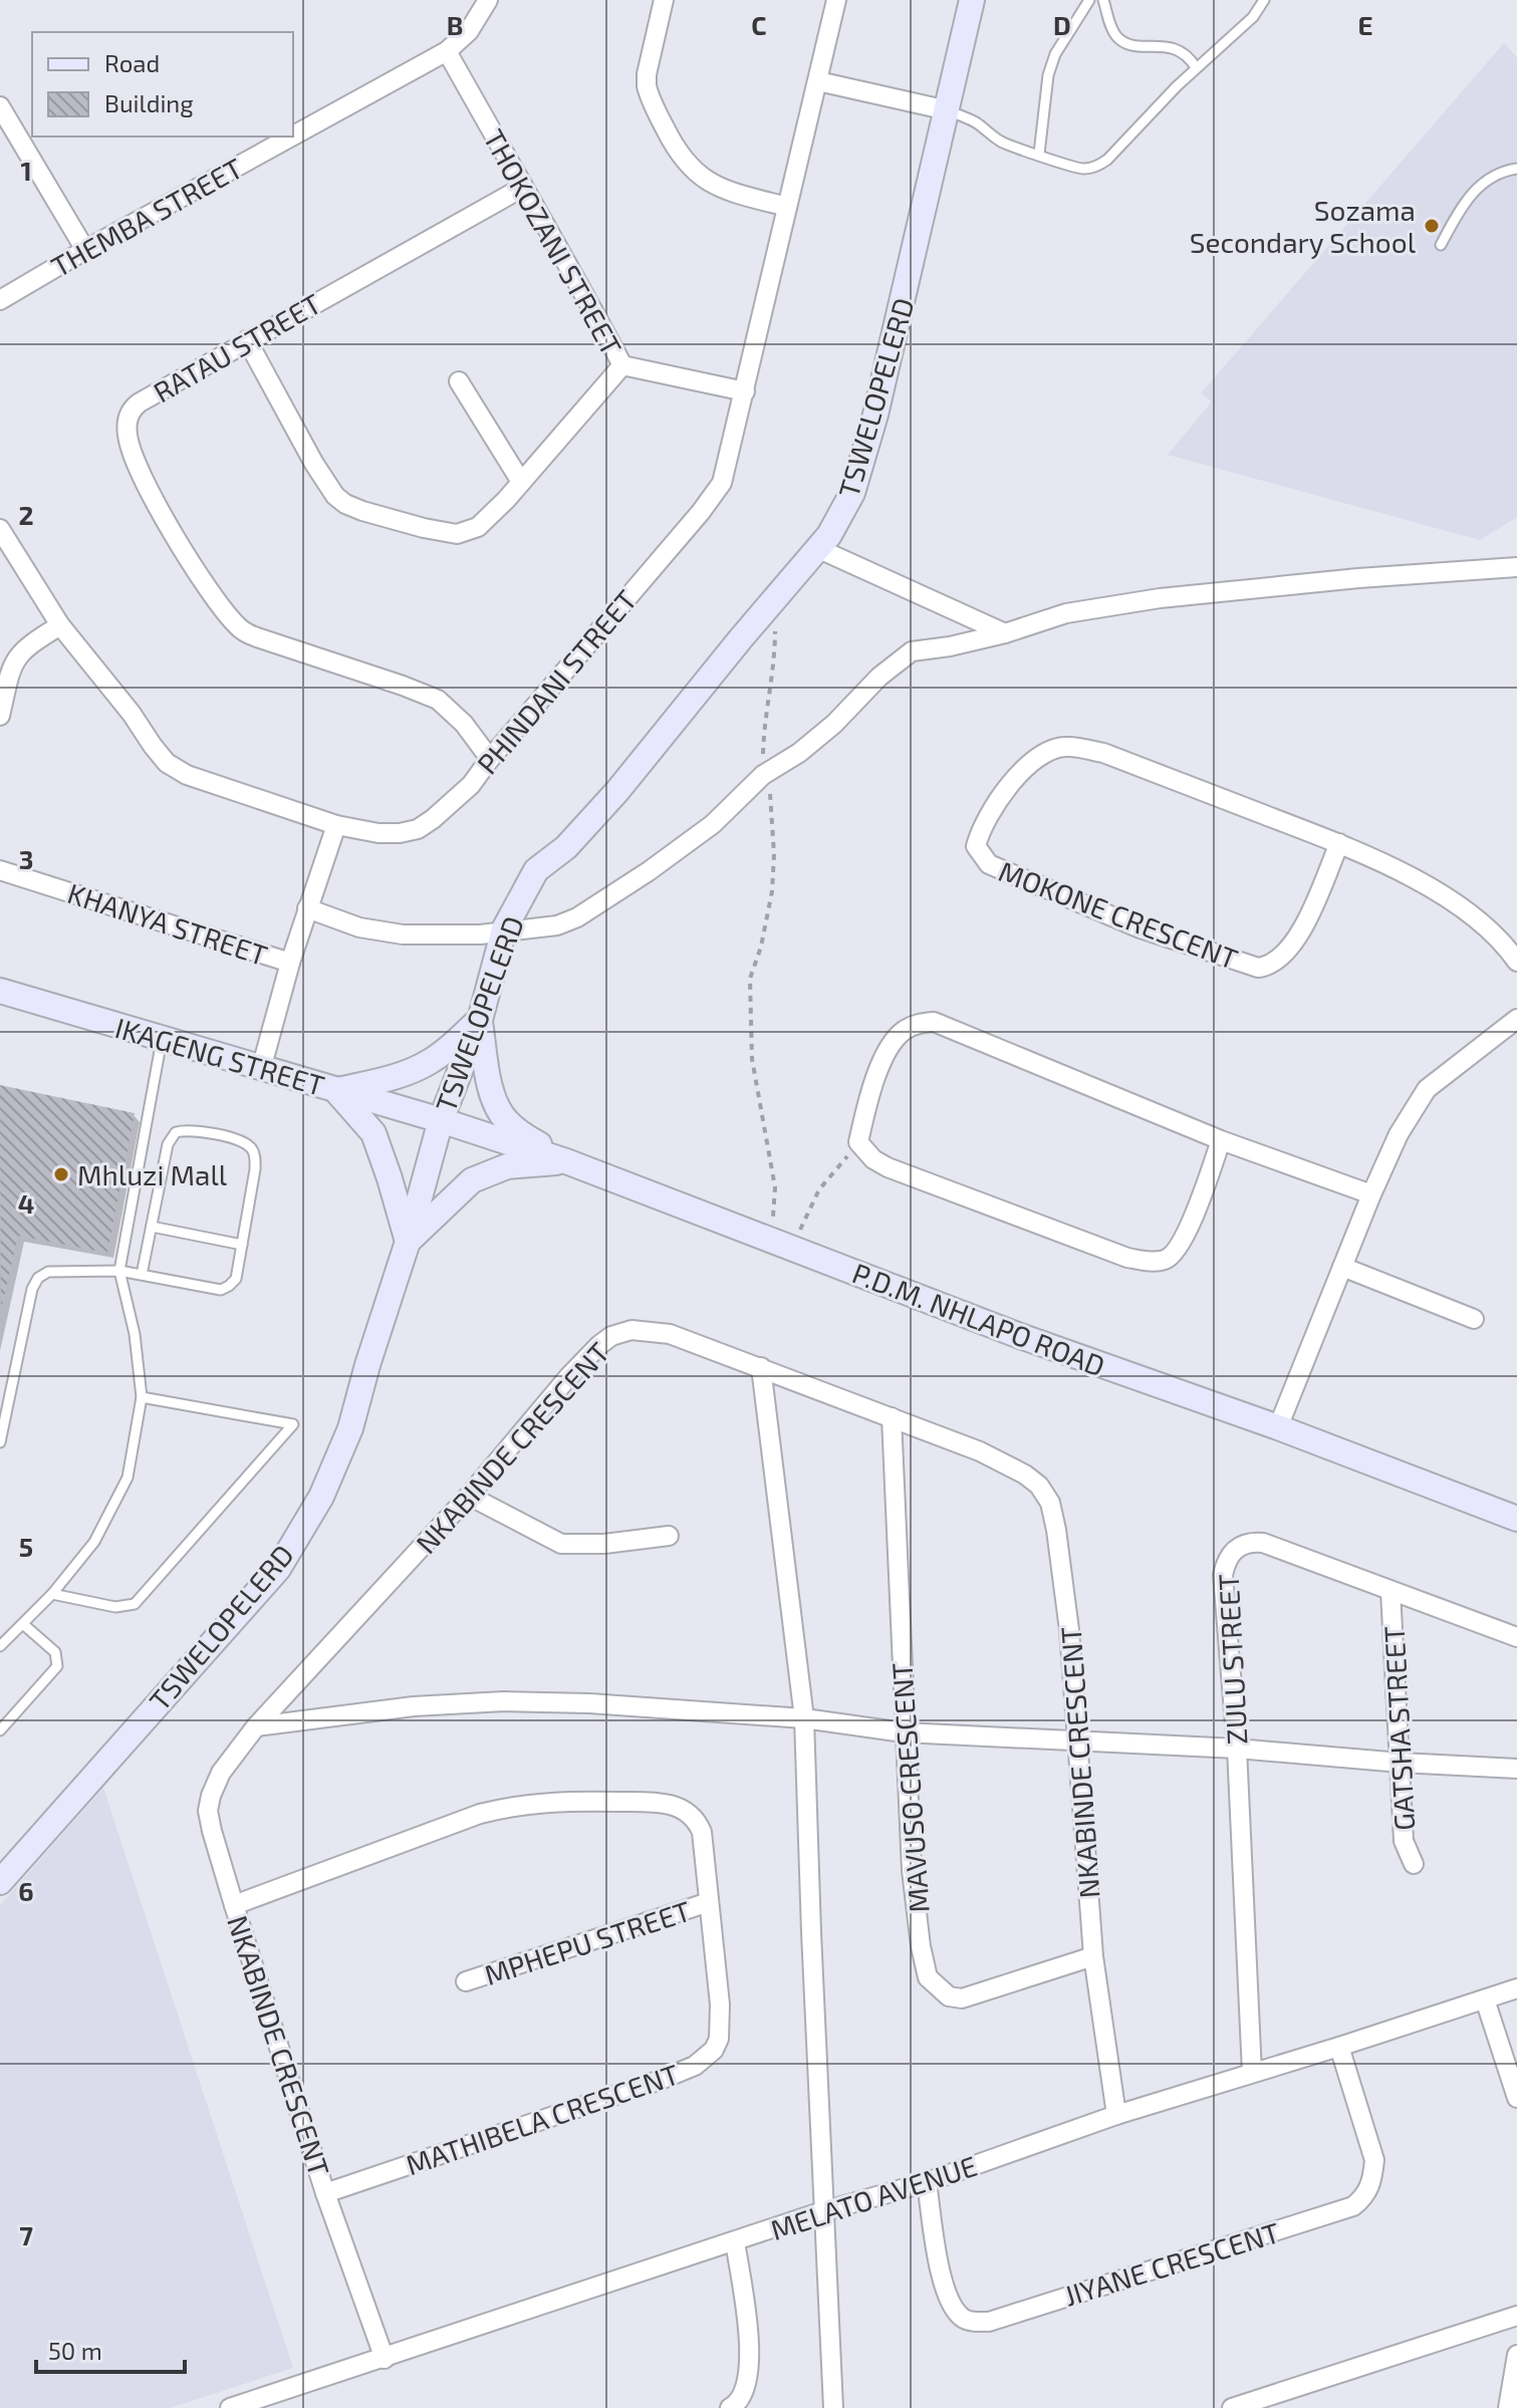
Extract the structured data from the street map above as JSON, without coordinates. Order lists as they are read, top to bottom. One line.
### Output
{"streets":{"street":["THEMBA STREET","THOKOZANI STREET","RATAU STREET","TSWELOPELERD","PHINDANI STREET","MOKONE CRESCENT","KHANYA STREET","IKAGENG STREET","P.D.M. NHLAPO ROAD","NKABINDE CRESCENT","ZULU STREET","GATSHA STREET","MAVUSO CRESCENT","MPHEPU STREET","MATHIBELA CRESCENT","MELATO AVENUE","JIYANE CRESCENT"]},"crossings":[["THEMBA STREET","THOKOZANI STREET"],["THOKOZANI STREET","RATAU STREET"],["THOKOZANI STREET","PHINDANI STREET"],["RATAU STREET","PHINDANI STREET"],["TSWELOPELERD","IKAGENG STREET"],["TSWELOPELERD","P.D.M. NHLAPO ROAD"],["PHINDANI STREET","KHANYA STREET"],["IKAGENG STREET","P.D.M. NHLAPO ROAD"],["NKABINDE CRESCENT","MAVUSO CRESCENT"],["NKABINDE CRESCENT","MATHIBELA CRESCENT"],["NKABINDE CRESCENT","MELATO AVENUE"],["ZULU STREET","GATSHA STREET"],["ZULU STREET","MELATO AVENUE"],["MPHEPU STREET","MATHIBELA CRESCENT"],["MELATO AVENUE","JIYANE CRESCENT"]],"places":["Sozama Secondary School","Mhluzi Mall"],"legend":["Road","Building"],"scale_bar":"50 m","grid":{"columns":["B","C","D","E"],"rows":["1","2","3","4","5","6","7"]}}
